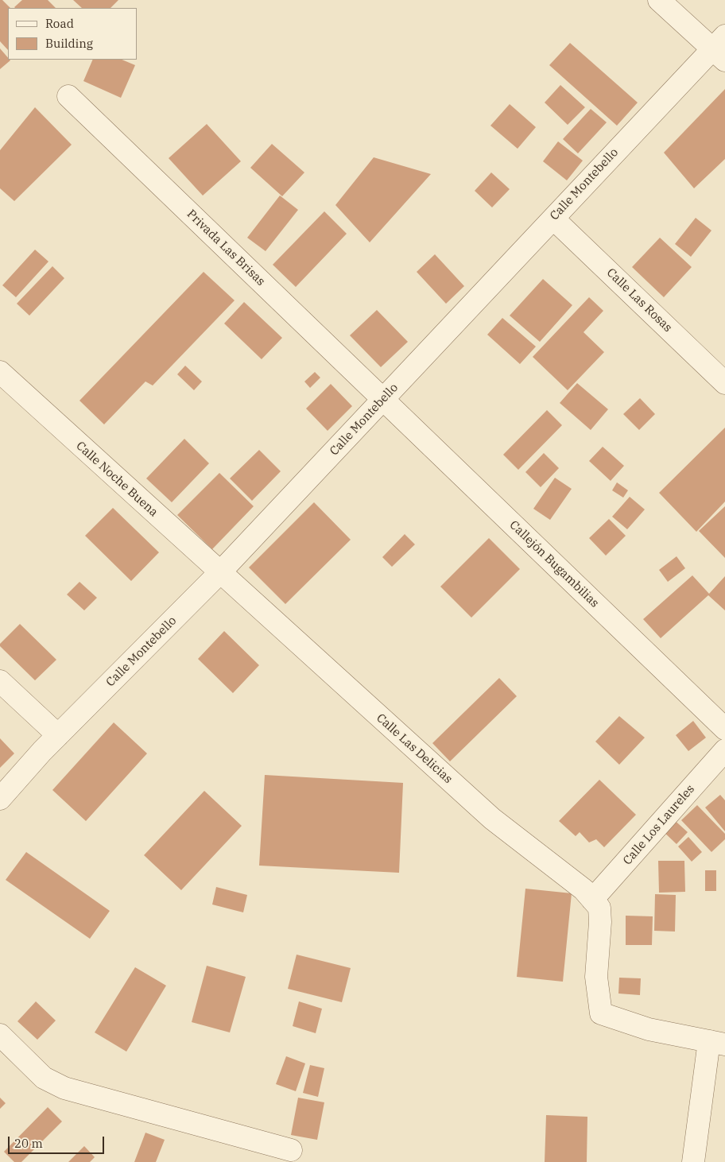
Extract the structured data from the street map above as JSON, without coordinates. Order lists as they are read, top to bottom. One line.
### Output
{"streets":{"street":["Calle Montebello","Privada Las Brisas","Calle Las Rosas","Calle Noche Buena","Callejón Bugambilias","Calle Las Delicias","Calle Los Laureles"]},"crossings":[["Calle Montebello","Privada Las Brisas"],["Calle Montebello","Calle Las Rosas"],["Calle Montebello","Calle Noche Buena"],["Calle Montebello","Callejón Bugambilias"],["Calle Montebello","Calle Las Delicias"],["Privada Las Brisas","Callejón Bugambilias"],["Calle Noche Buena","Calle Las Delicias"],["Calle Las Delicias","Calle Los Laureles"]],"legend":["Road","Building"],"scale_bar":"20 m"}
